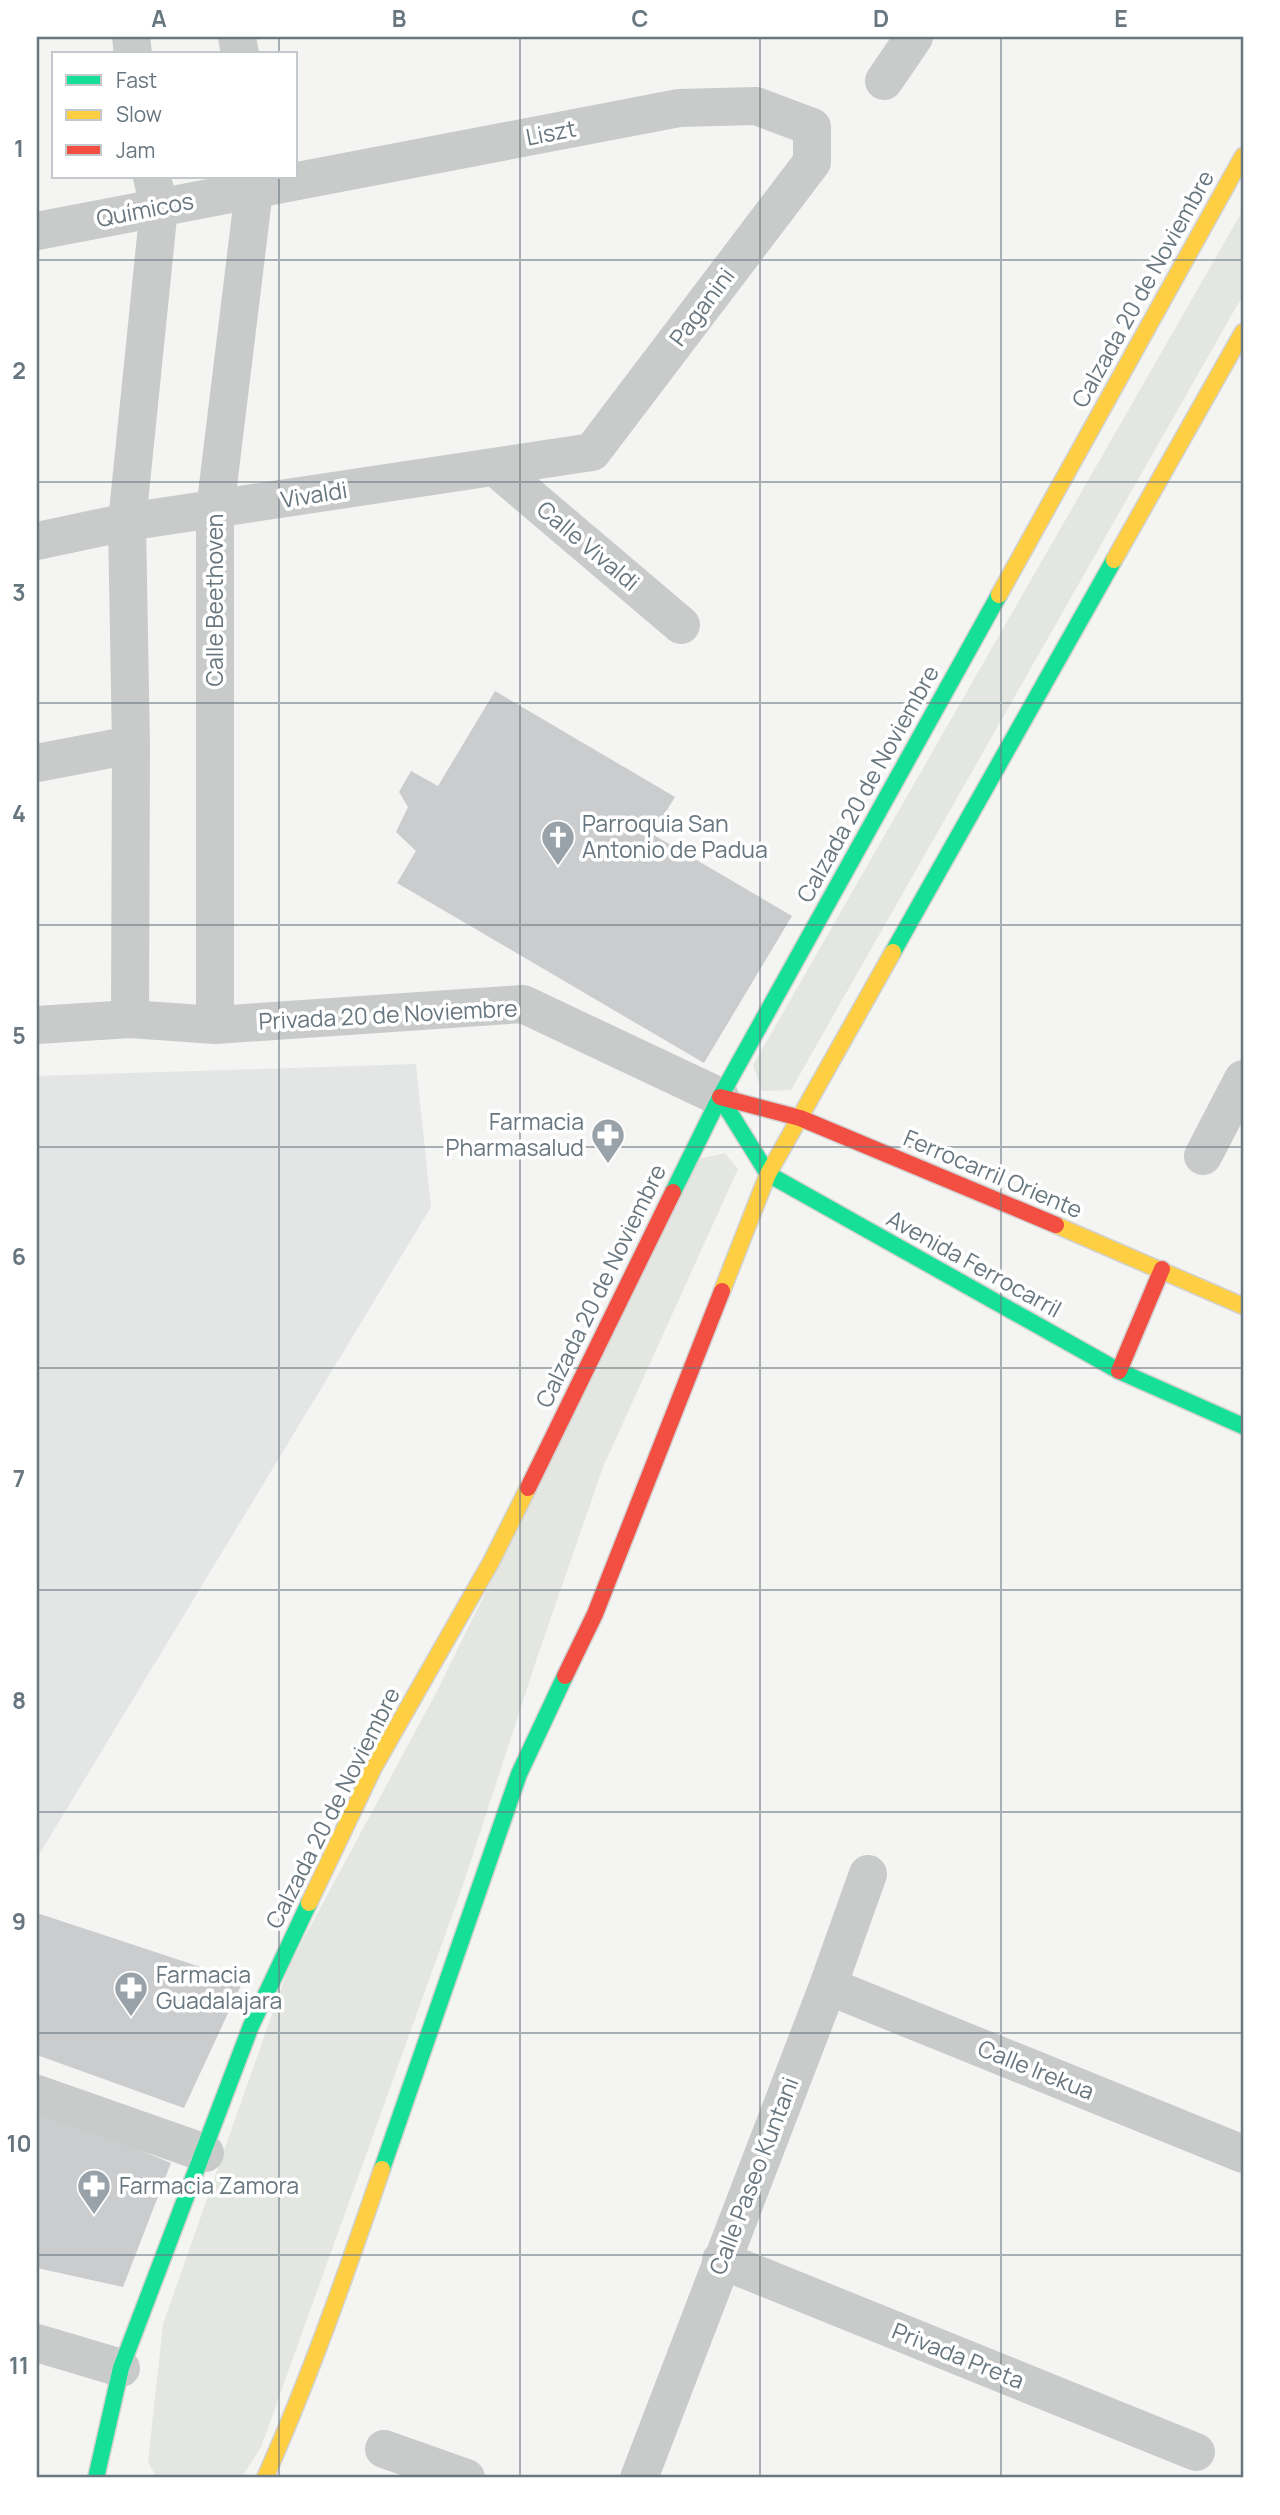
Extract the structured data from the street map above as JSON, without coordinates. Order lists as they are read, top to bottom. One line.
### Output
{"streets":{"main road":["Calzada 20 de Noviembre","Ferrocarril Oriente","Avenida Ferrocarril"],"street":["Liszt","Químicos","Paganini","Vivaldi","Calle Vivaldi","Calle Beethoven","Privada 20 de Noviembre","Calle Irekua","Calle Paseo Kuntani","Privada Preta"]},"crossings":[["Liszt","Químicos"],["Liszt","Paganini"],["Liszt","Calle Beethoven"],["Químicos","Calle Beethoven"],["Calzada 20 de Noviembre","Privada 20 de Noviembre"],["Calzada 20 de Noviembre","Ferrocarril Oriente"],["Calzada 20 de Noviembre","Avenida Ferrocarril"],["Paganini","Vivaldi"],["Vivaldi","Calle Vivaldi"],["Vivaldi","Calle Beethoven"],["Calle Beethoven","Privada 20 de Noviembre"],["Privada 20 de Noviembre","Ferrocarril Oriente"],["Privada 20 de Noviembre","Avenida Ferrocarril"],["Ferrocarril Oriente","Avenida Ferrocarril"],["Calle Irekua","Calle Paseo Kuntani"],["Calle Paseo Kuntani","Privada Preta"]],"places":{"church":["Parroquia San Antonio de Padua"],"pharmacy":["Farmacia Pharmasalud","Farmacia Guadalajara","Farmacia Zamora"]},"legend":["Fast","Slow","Jam"],"grid":{"columns":["A","B","C","D","E"],"rows":["1","2","3","4","5","6","7","8","9","10","11"]}}
